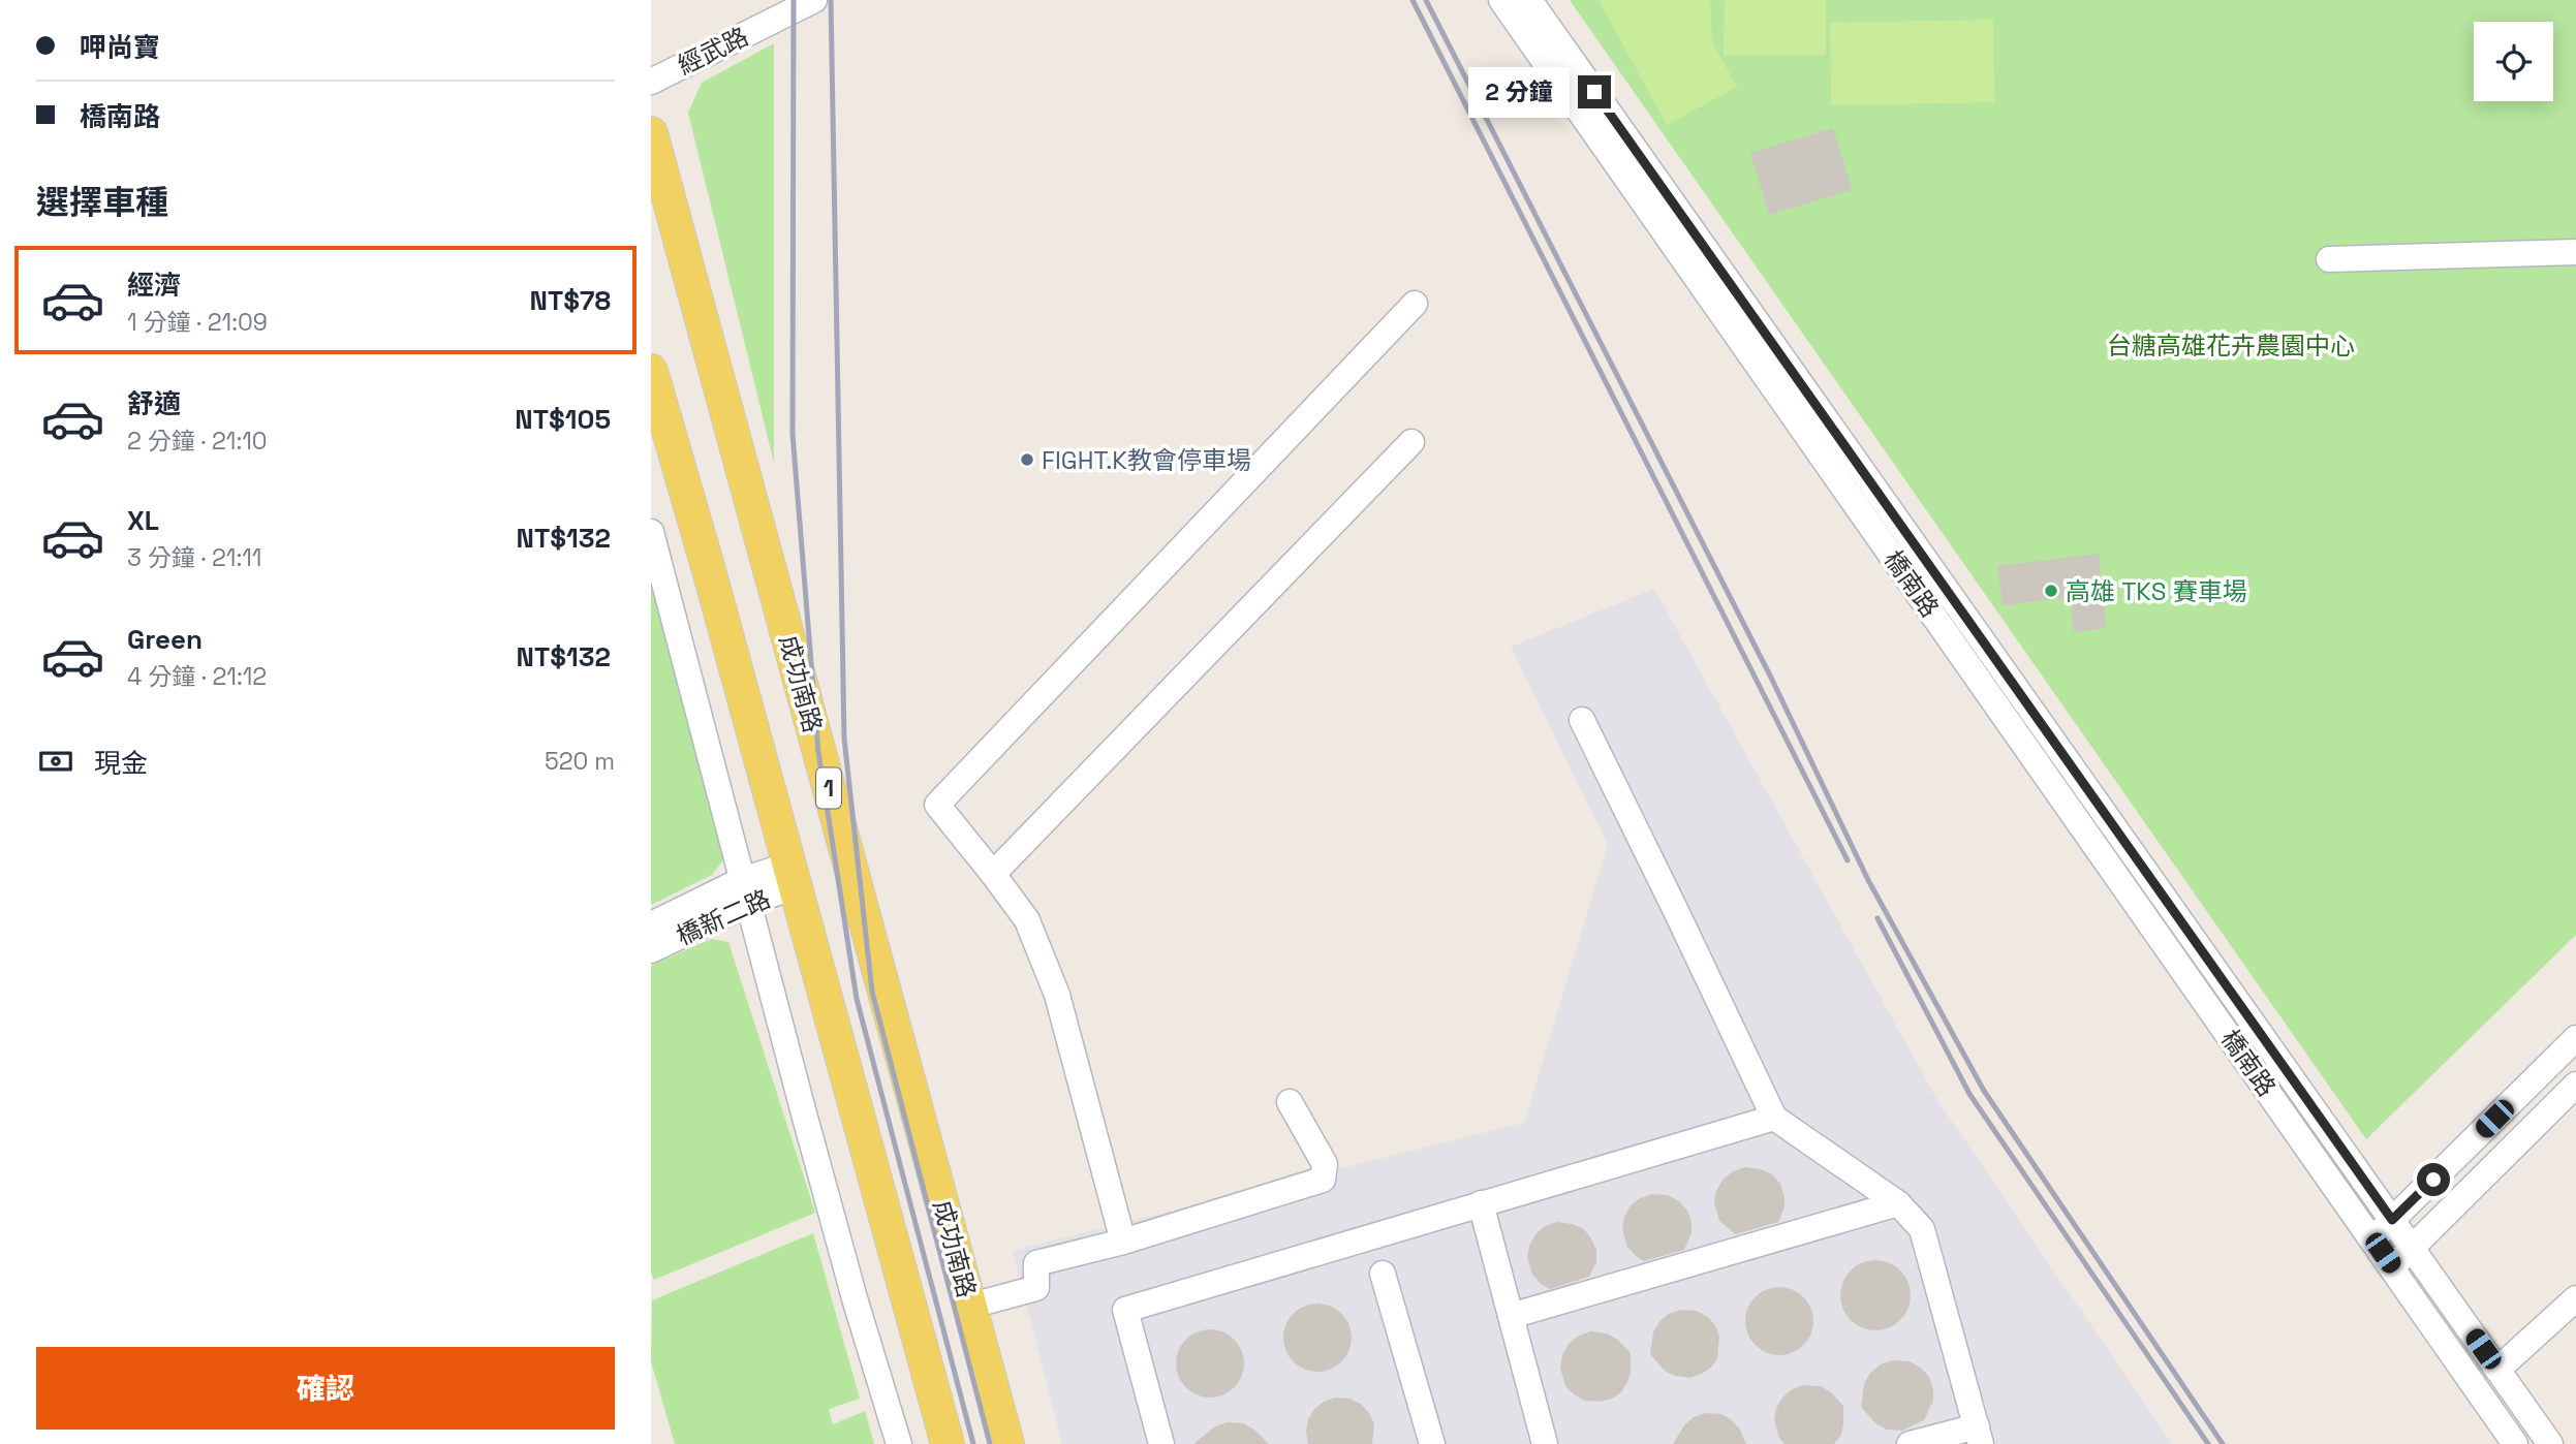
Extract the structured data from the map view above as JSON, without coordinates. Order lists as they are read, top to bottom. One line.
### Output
{"streets":{"main road":["成功南路","1"],"street":["經武路","橋南路","橋新二路"]},"parks":["台糖高雄花卉農園中心"],"places":["FIGHT.K教會停車場","高雄 TKS 賽車場"],"page":{"banner":["呷尚寶","橋南路"],"bubble":"2 分鐘","heading":"選擇車種","list":[{"name":"經濟","note":"1 分鐘 · 21:09","value":"NT$78"},{"name":"舒適","note":"2 分鐘 · 21:10","value":"NT$105"},{"name":"XL","note":"3 分鐘 · 21:11","value":"NT$132"},{"name":"Green","note":"4 分鐘 · 21:12","value":"NT$132"}],"pay":["現金","520 m"],"buttons":"確認"}}
